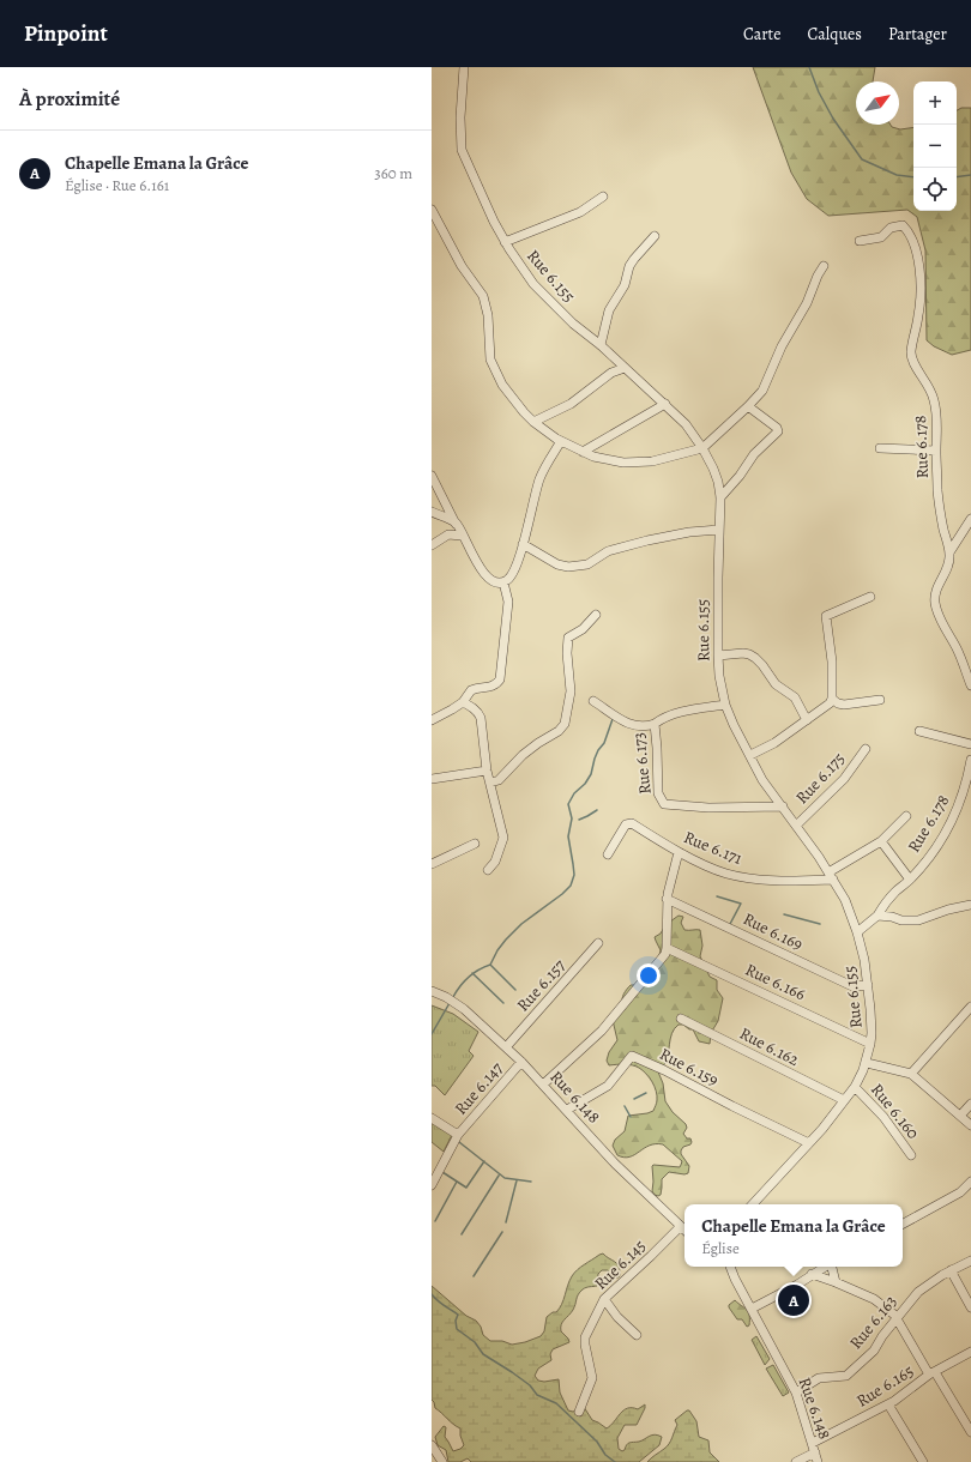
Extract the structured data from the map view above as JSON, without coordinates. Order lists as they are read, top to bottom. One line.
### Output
{"streets":{"street":["Rue 6.155","Rue 6.178","Rue 6.173","Rue 6.175","Rue 6.171","Rue 6.169","Rue 6.166","Rue 6.157","Rue 6.162","Rue 6.159","Rue 6.147","Rue 6.148","Rue 6.160","Rue 6.145","Rue 6.163","Rue 6.165"]},"crossings":[["Rue 6.155","Rue 6.178"],["Rue 6.155","Rue 6.173"],["Rue 6.155","Rue 6.175"],["Rue 6.155","Rue 6.171"],["Rue 6.155","Rue 6.169"],["Rue 6.155","Rue 6.166"],["Rue 6.155","Rue 6.162"],["Rue 6.155","Rue 6.159"],["Rue 6.155","Rue 6.160"],["Rue 6.157","Rue 6.148"],["Rue 6.159","Rue 6.148"],["Rue 6.147","Rue 6.148"],["Rue 6.148","Rue 6.145"],["Rue 6.148","Rue 6.163"],["Rue 6.148","Rue 6.165"]],"north":"top right","page":{"header":"Pinpoint","nav":["Carte","Calques","Partager"],"heading":"À proximité","map_buttons":["+","−"],"list":[{"mark":"A","name":"Chapelle Emana la Grâce","note":"Église · Rue 6.161","value":"360 m"}],"popup":["Chapelle Emana la Grâce","Église"],"pins":"A"}}
